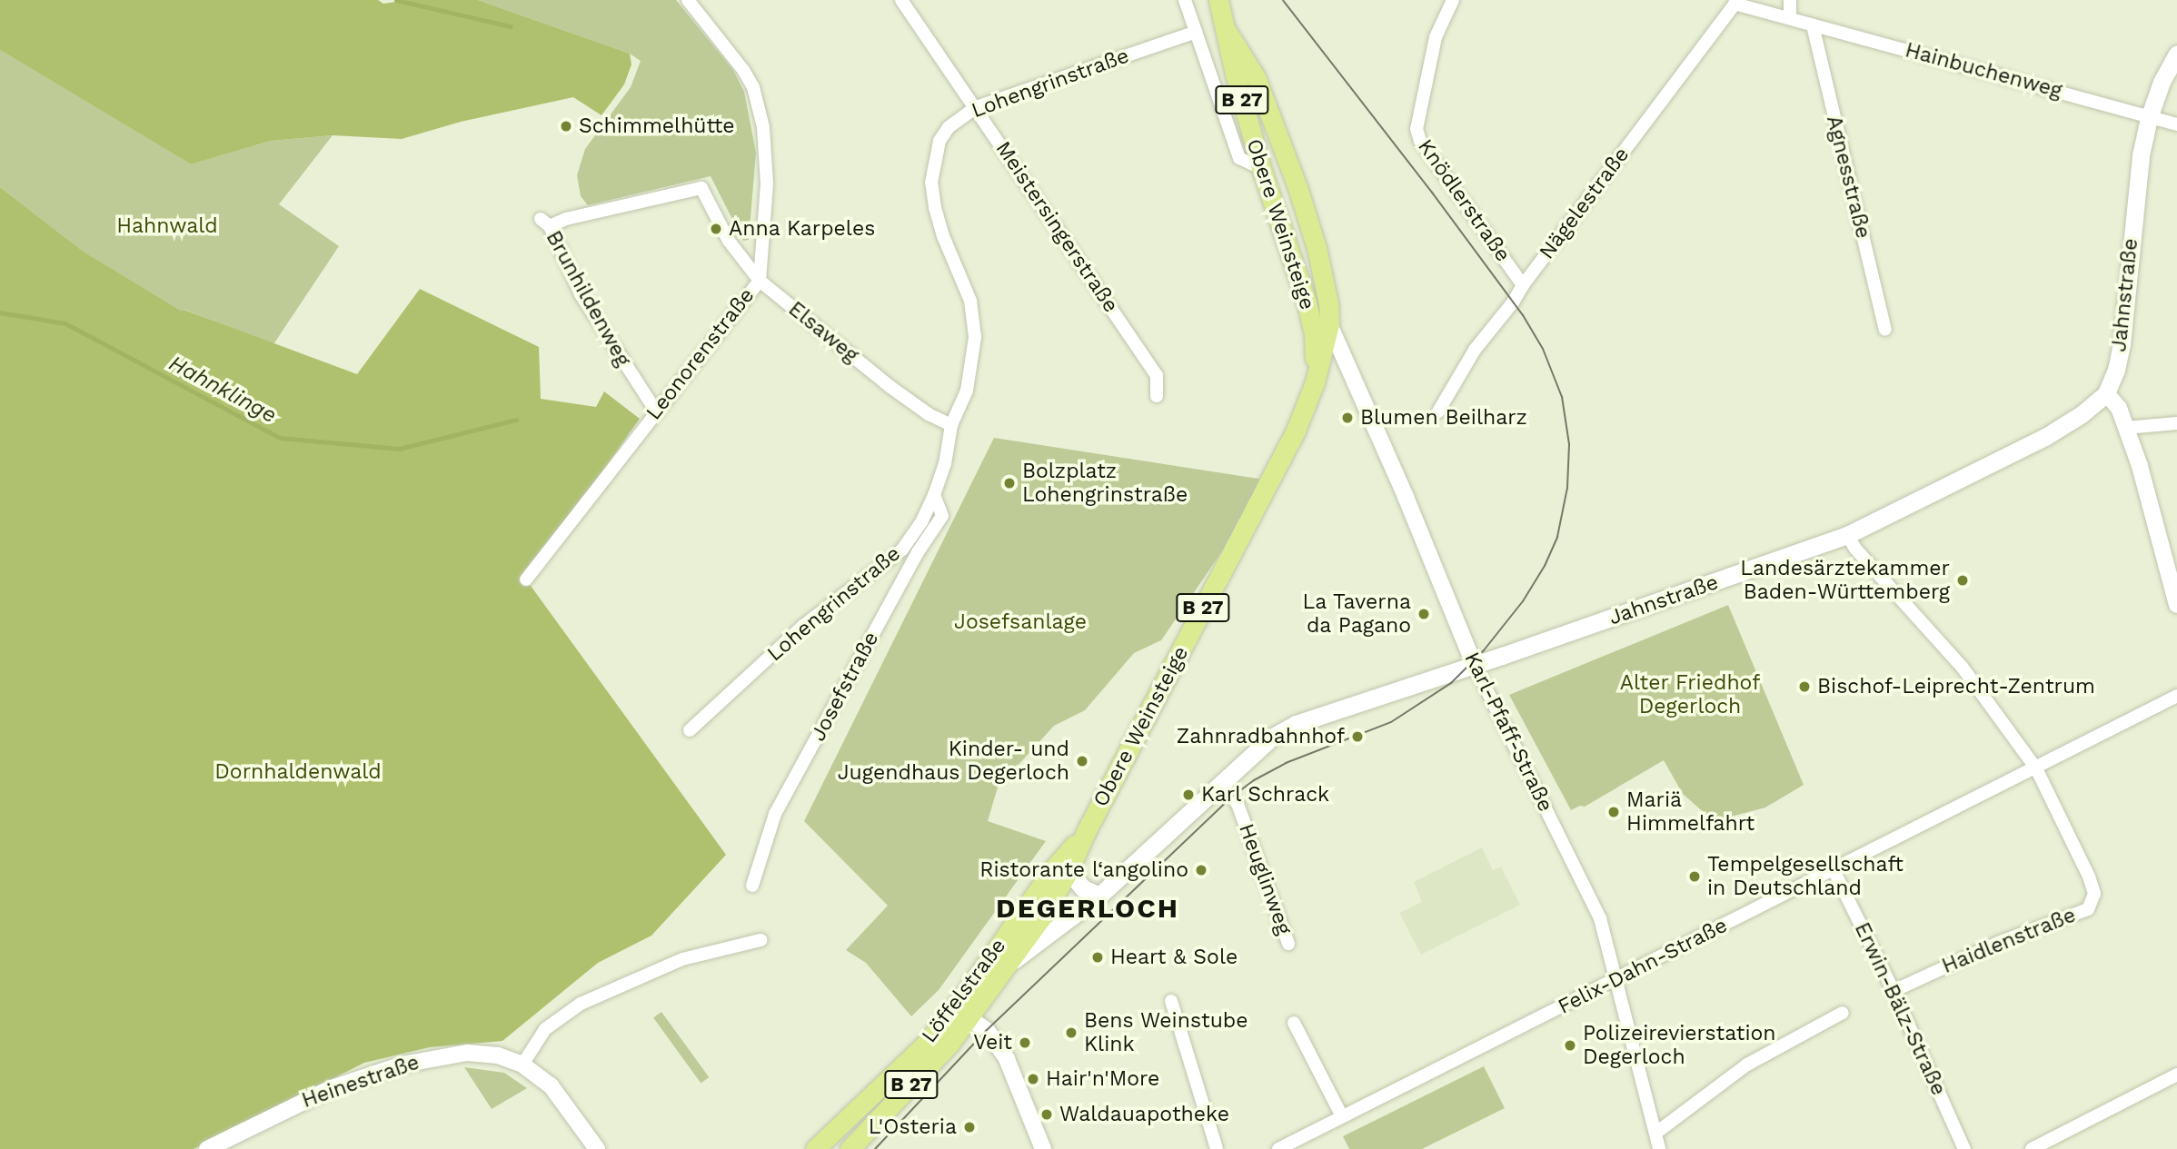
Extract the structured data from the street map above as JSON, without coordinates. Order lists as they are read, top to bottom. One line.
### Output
{"streets":{"main road":["B 27","Obere Weinsteige","Jahnstraße","Löffelstraße"],"street":["Hainbuchenweg","Lohengrinstraße","Agnesstraße","Knödlerstraße","Nägelestraße","Meistersingerstraße","Brunhildenweg","Elsaweg","Leonorenstraße","Josefstraße","Karl-Pfaff-Straße","Heuglinweg","Haidlenstraße","Felix-Dahn-Straße","Erwin-Bälz-Straße","Heinestraße"]},"crossings":[["Hainbuchenweg","Agnesstraße"],["Hainbuchenweg","Nägelestraße"],["Hainbuchenweg","Jahnstraße"],["Lohengrinstraße","Meistersingerstraße"],["Lohengrinstraße","Elsaweg"],["Lohengrinstraße","Josefstraße"],["Knödlerstraße","Nägelestraße"],["Obere Weinsteige","Karl-Pfaff-Straße"],["Obere Weinsteige","Löffelstraße"],["Jahnstraße","Karl-Pfaff-Straße"],["Jahnstraße","Heuglinweg"],["Jahnstraße","Haidlenstraße"],["Jahnstraße","Löffelstraße"],["Brunhildenweg","Elsaweg"],["Brunhildenweg","Leonorenstraße"],["Elsaweg","Leonorenstraße"],["Karl-Pfaff-Straße","Felix-Dahn-Straße"],["Haidlenstraße","Felix-Dahn-Straße"],["Haidlenstraße","Erwin-Bälz-Straße"],["Felix-Dahn-Straße","Erwin-Bälz-Straße"]],"districts":["DEGERLOCH"],"water":["Hahnklinge"],"parks":["Hahnwald","Josefsanlage","Alter Friedhof Degerloch","Dornhaldenwald"],"places":["Schimmelhütte","Anna Karpeles","Blumen Beilharz","Bolzplatz Lohengrinstraße","Landesärztekammer Baden-Württemberg","La Taverna da Pagano","Bischof-Leiprecht-Zentrum","Zahnradbahnhof","Kinder- und Jugendhaus Degerloch","Karl Schrack","Mariä Himmelfahrt","Ristorante l‘angolino","Tempelgesellschaft in Deutschland","Heart & Sole","Bens Weinstube Klink","Veit","Polizeirevierstation Degerloch","Hair'n'More","Waldauapotheke","L'Osteria"]}
